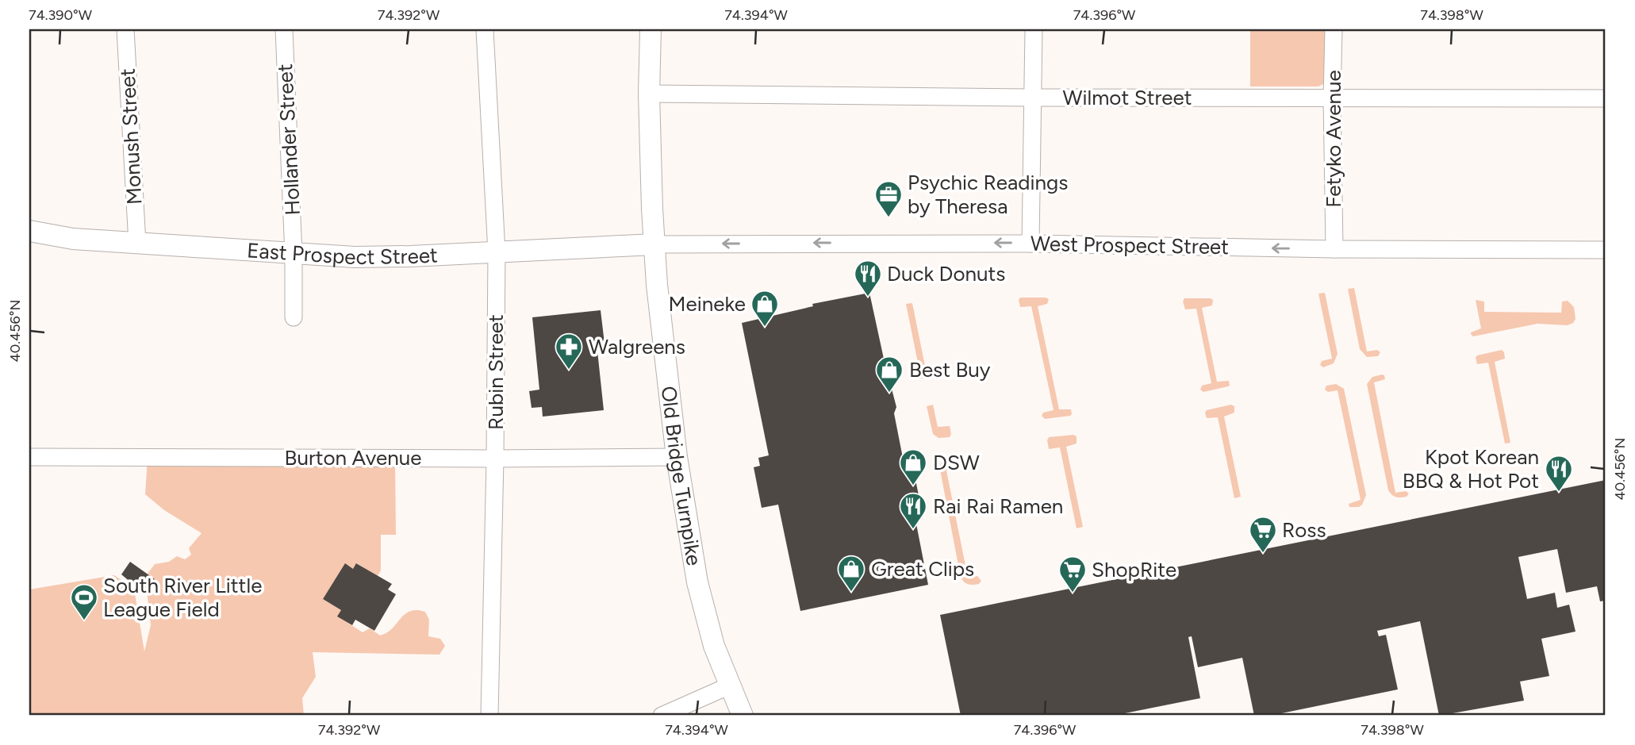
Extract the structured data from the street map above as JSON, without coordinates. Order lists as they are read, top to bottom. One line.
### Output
{"streets":{"street":["Wilmot Street","Monush Street","Fetyko Avenue","Hollander Street","West Prospect Street","East Prospect Street","Rubin Street","Burton Avenue","Old Bridge Turnpike"]},"crossings":[["Wilmot Street","Fetyko Avenue"],["Wilmot Street","Old Bridge Turnpike"],["Monush Street","East Prospect Street"],["Fetyko Avenue","West Prospect Street"],["Hollander Street","East Prospect Street"],["West Prospect Street","East Prospect Street"],["West Prospect Street","Old Bridge Turnpike"],["East Prospect Street","Rubin Street"],["East Prospect Street","Old Bridge Turnpike"],["Rubin Street","Burton Avenue"],["Burton Avenue","Old Bridge Turnpike"]],"one_way":["West Prospect Street"],"places":{"office":["Psychic Readings by Theresa"],"restaurant":["Duck Donuts","Kpot Korean BBQ & Hot Pot","Rai Rai Ramen"],"shop":["Meineke","Best Buy","DSW","Great Clips"],"pharmacy":["Walgreens"],"supermarket":["Ross","ShopRite"],"sports":["South River Little League Field"]},"coordinates":["74.390°W","74.392°W","74.394°W","74.396°W","74.398°W","40.456°N"]}
